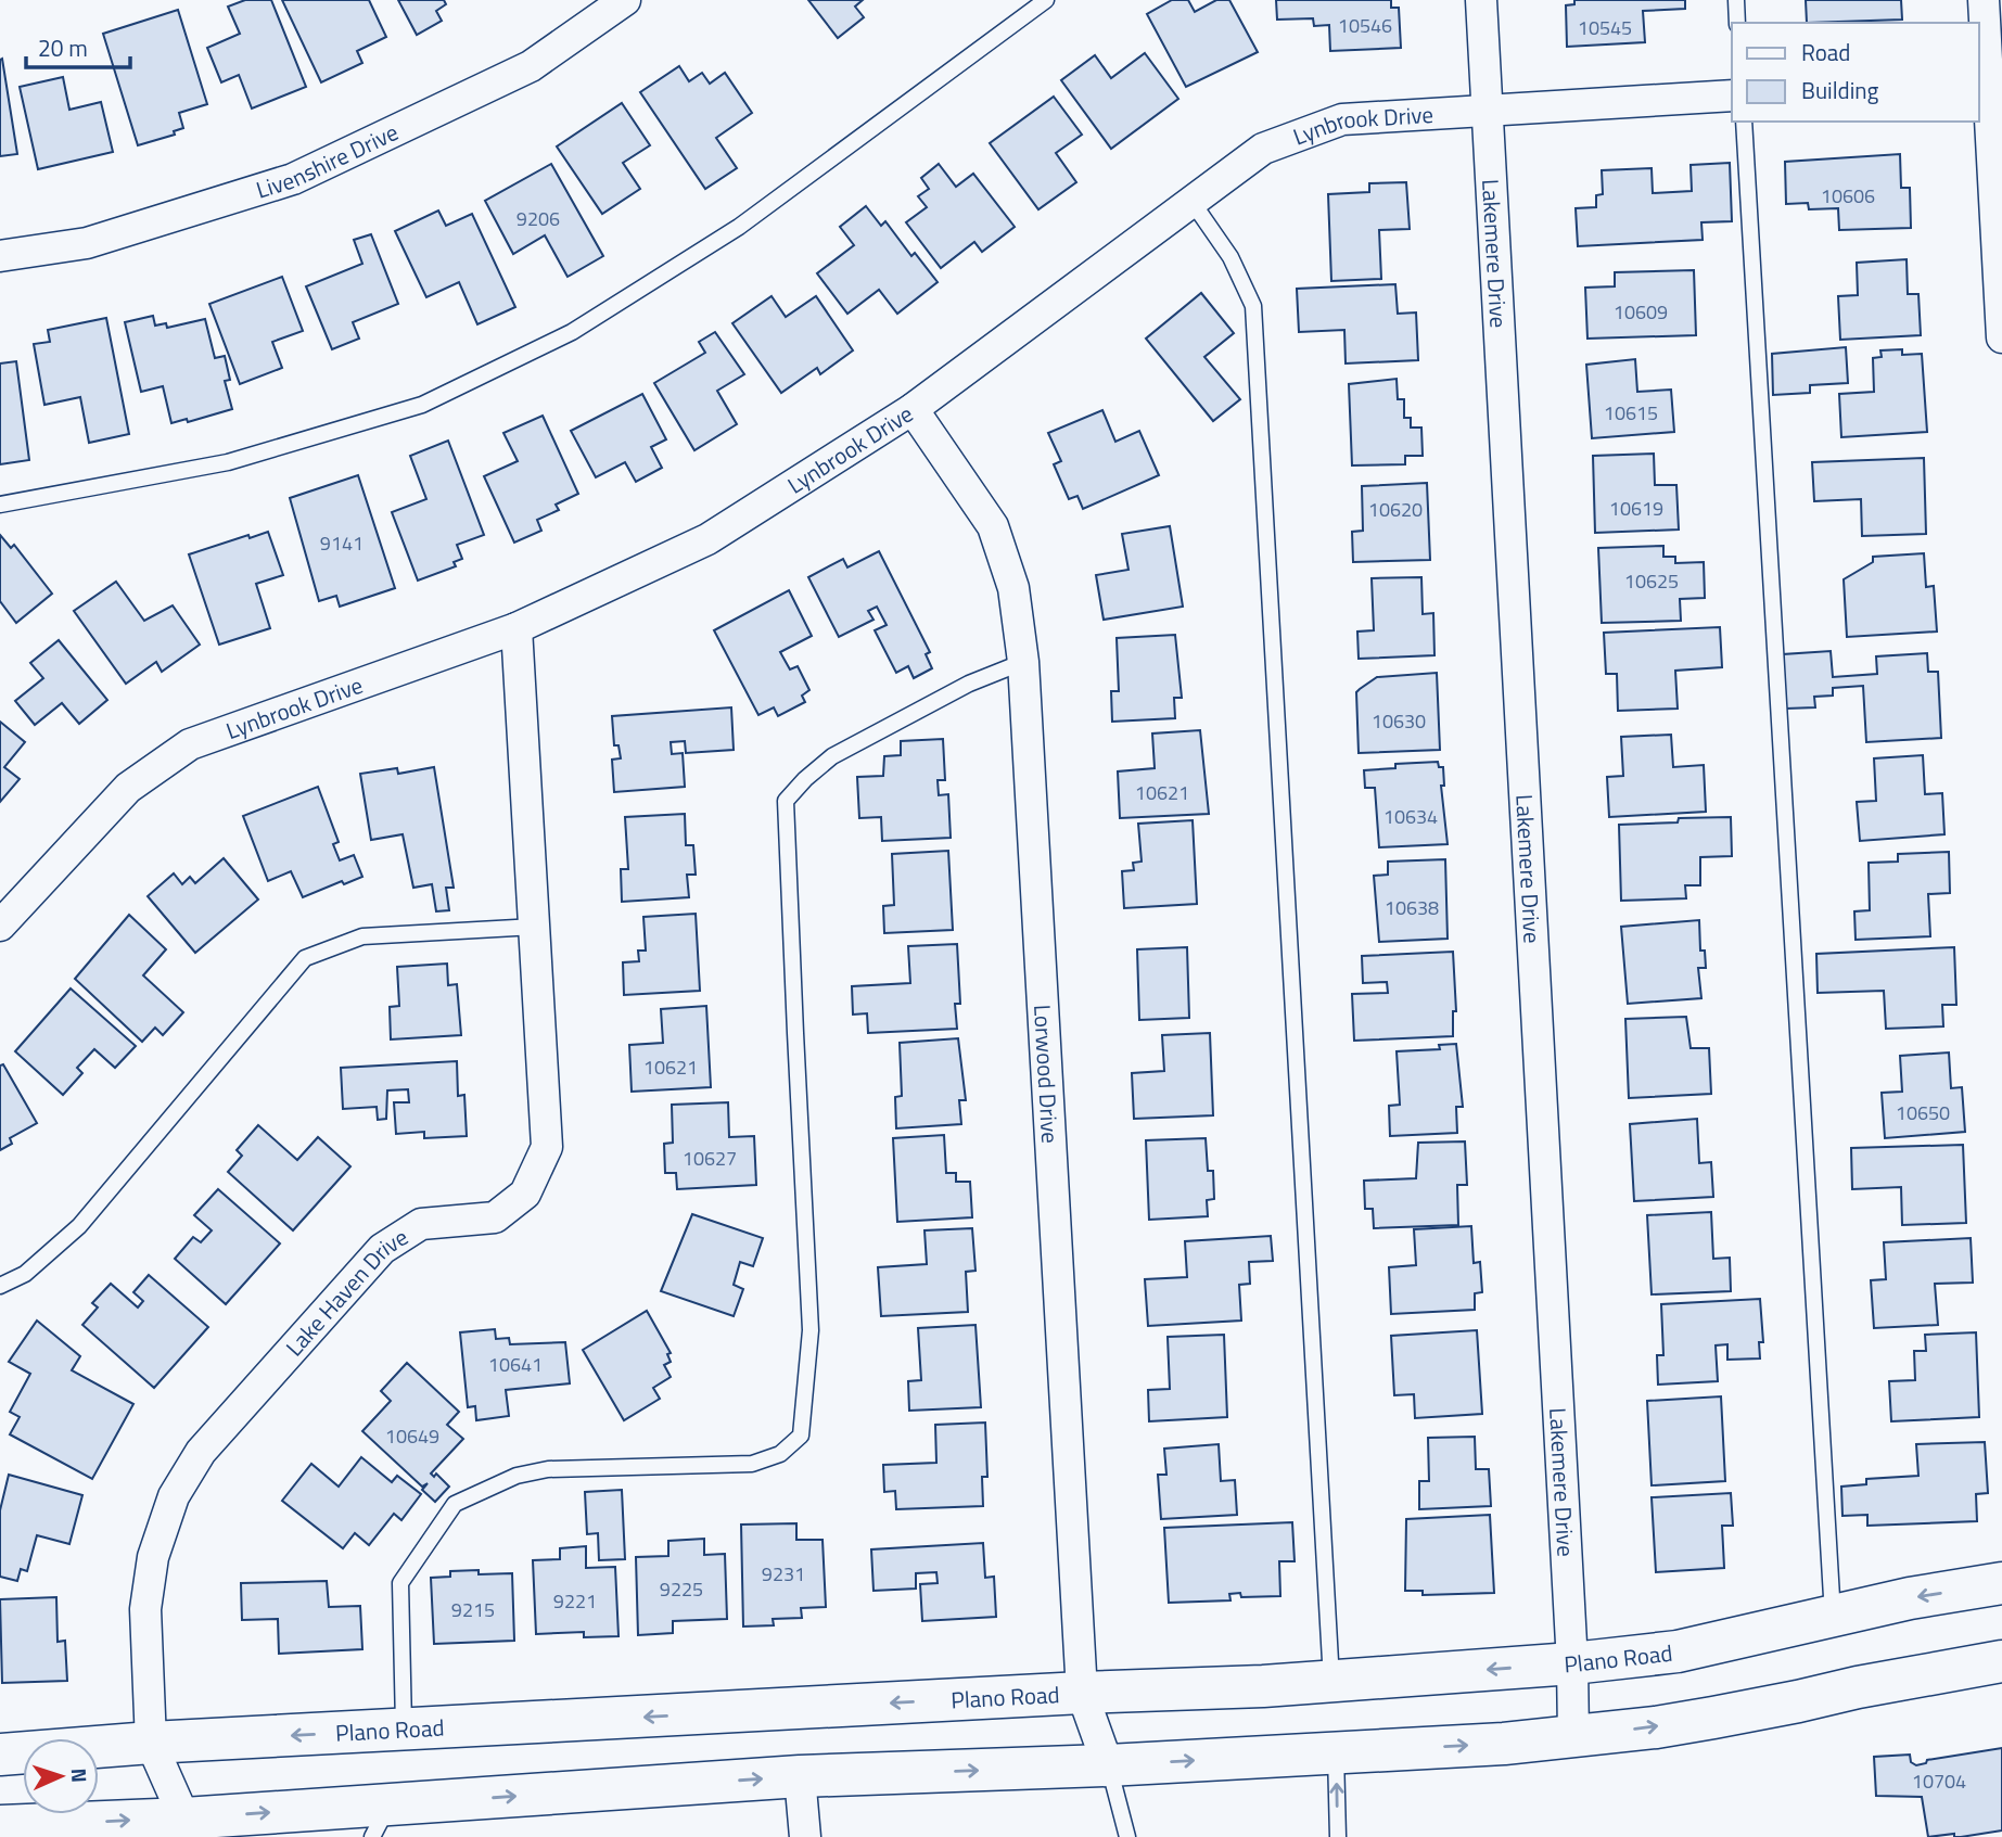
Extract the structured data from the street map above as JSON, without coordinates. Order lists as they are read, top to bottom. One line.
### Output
{"streets":{"main road":["Plano Road"],"street":["Lynbrook Drive","Livenshire Drive","Lakemere Drive","Lorwood Drive","Lake Haven Drive"]},"crossings":[["Lynbrook Drive","Lakemere Drive"],["Lynbrook Drive","Lorwood Drive"],["Lynbrook Drive","Lake Haven Drive"],["Lakemere Drive","Plano Road"],["Lorwood Drive","Plano Road"],["Lake Haven Drive","Plano Road"]],"house_numbers":["10546","10545","10606","9206","10609","10615","10619","10620","9141","10625","10630","10621","10634","10638","10621","10650","10627","10641","10649","9231","9225","9221","9215","10704"],"legend":["Road","Building"],"scale_bar":"20 m","north":"right"}
